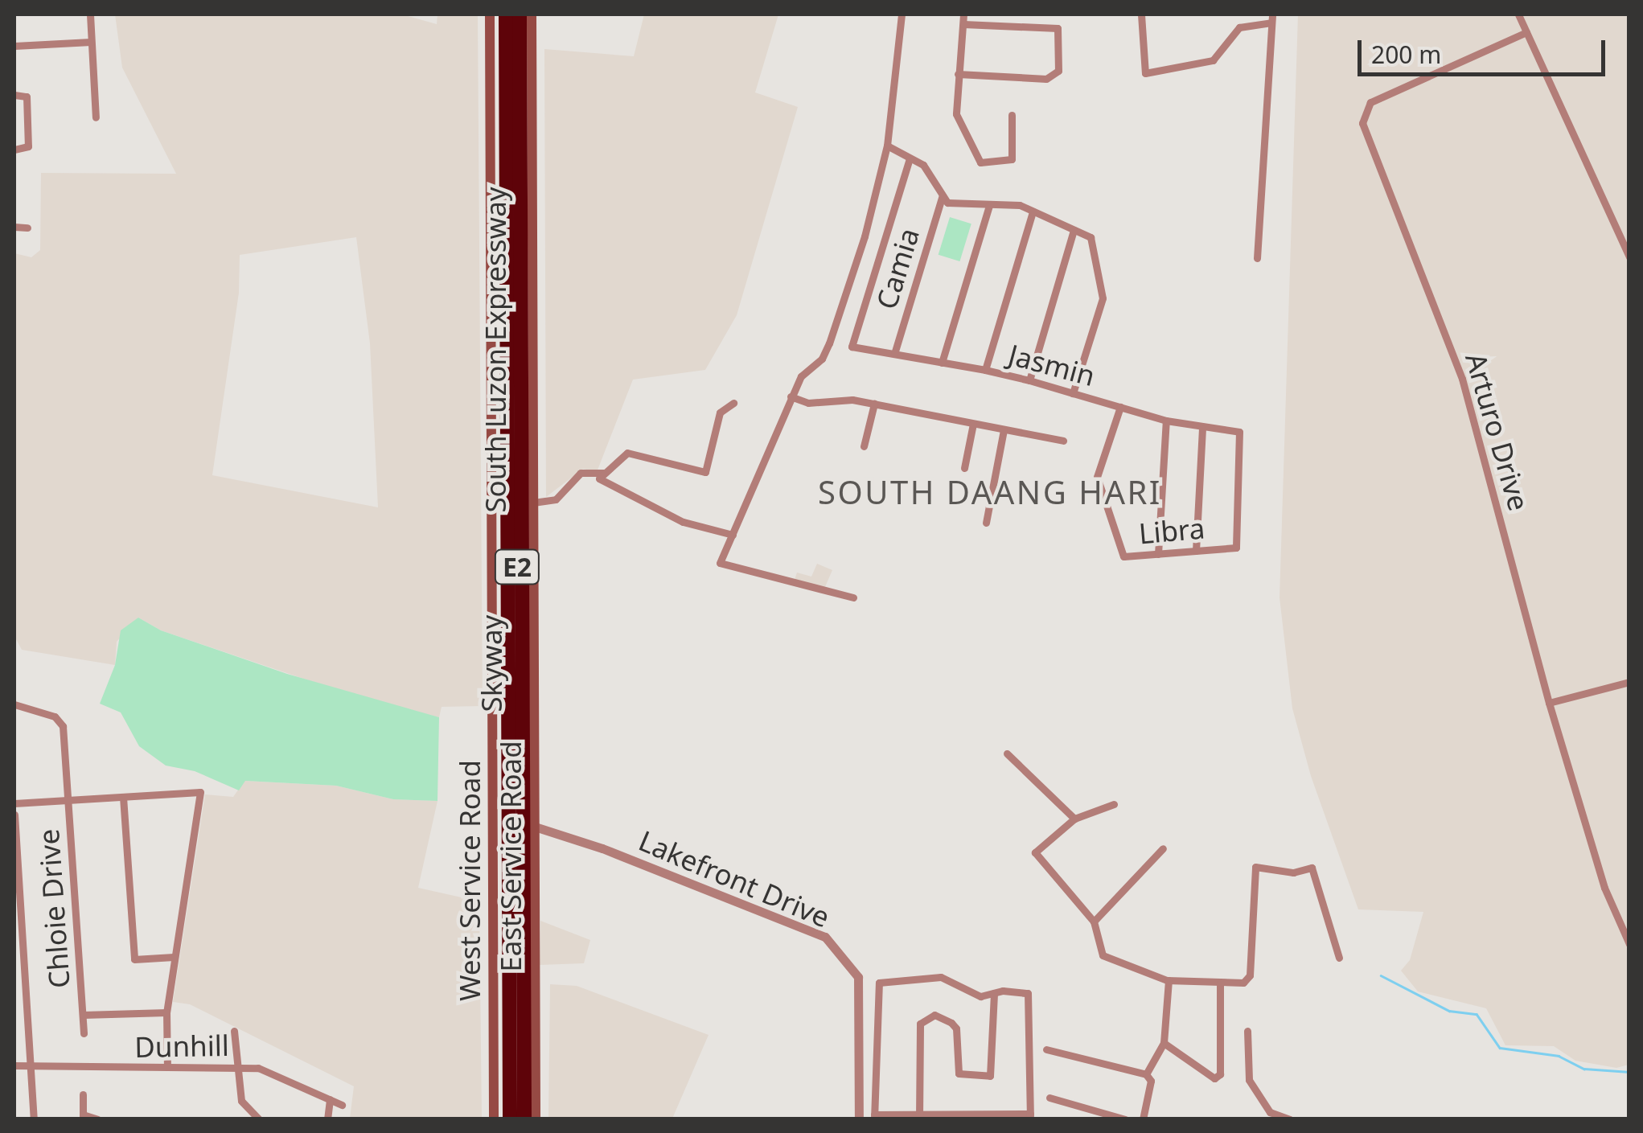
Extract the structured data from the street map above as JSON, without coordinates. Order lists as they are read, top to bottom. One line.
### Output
{"streets":{"highway":["South Luzon Expressway","E2","Skyway"],"main road":["East Service Road","West Service Road"],"street":["Camia","Jasmin","Arturo Drive","Libra","Lakefront Drive","Chloie Drive","Dunhill"]},"crossings":[["Camia","Jasmin"],["Jasmin","Libra"],["East Service Road","Lakefront Drive"]],"districts":["SOUTH DAANG HARI"],"scale_bar":"200 m"}
